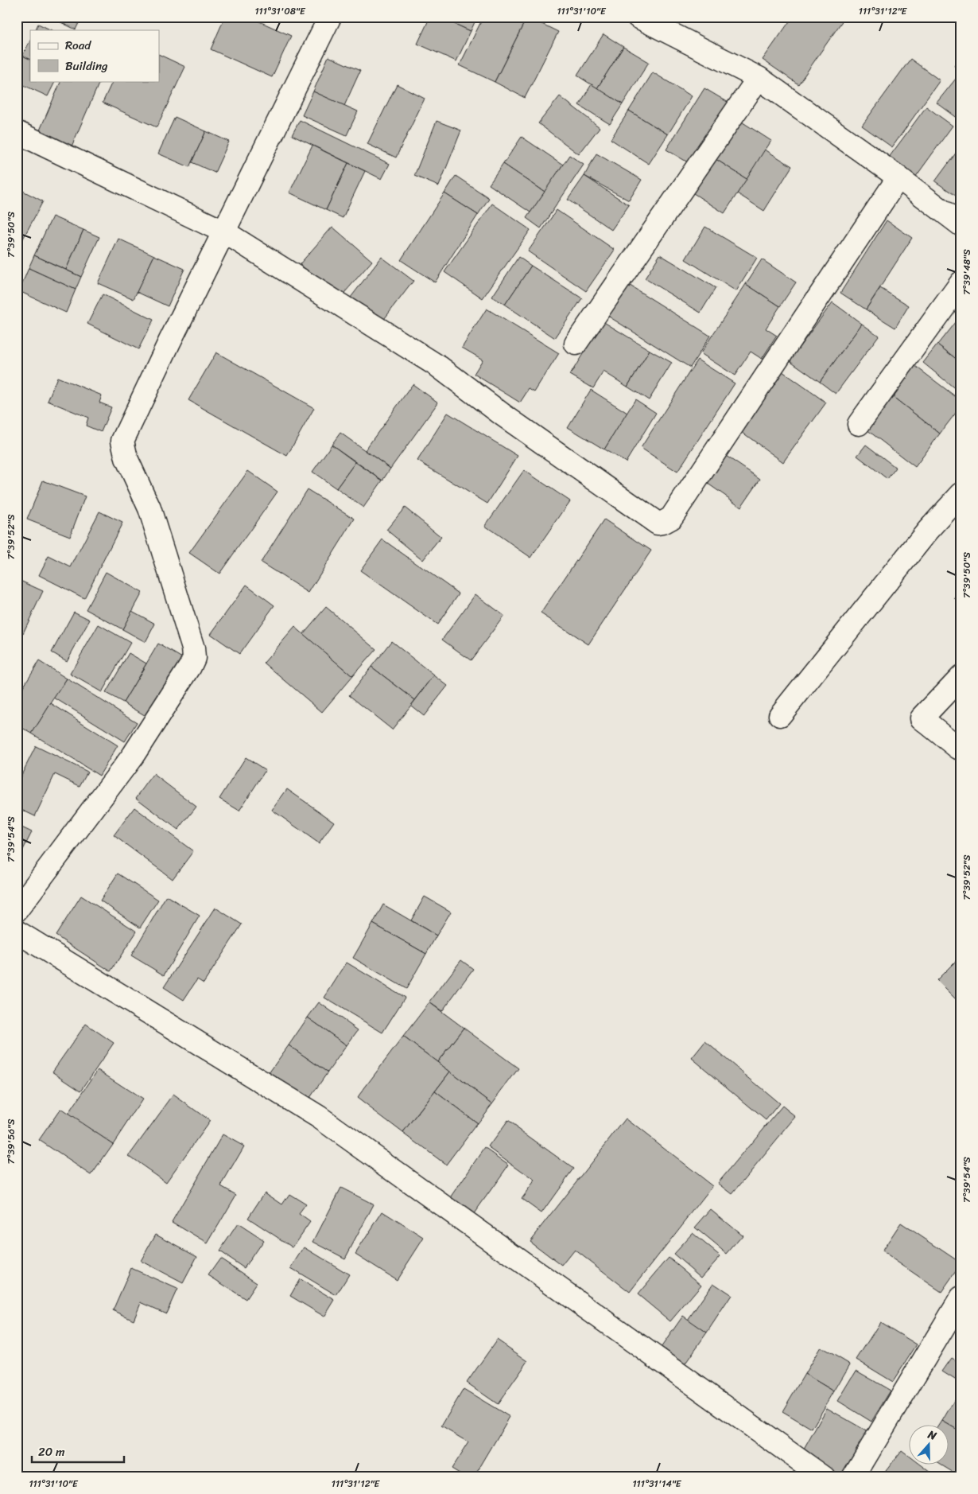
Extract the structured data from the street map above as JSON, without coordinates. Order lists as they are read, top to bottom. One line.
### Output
{"legend":["Road","Building"],"scale_bar":"20 m","north":"top","coordinates":["111°31'08\"E","111°31'10\"E","111°31'12\"E","7°39'50\"S","7°39'48\"S","7°39'52\"S","7°39'54\"S","7°39'56\"S","111°31'14\"E"]}
